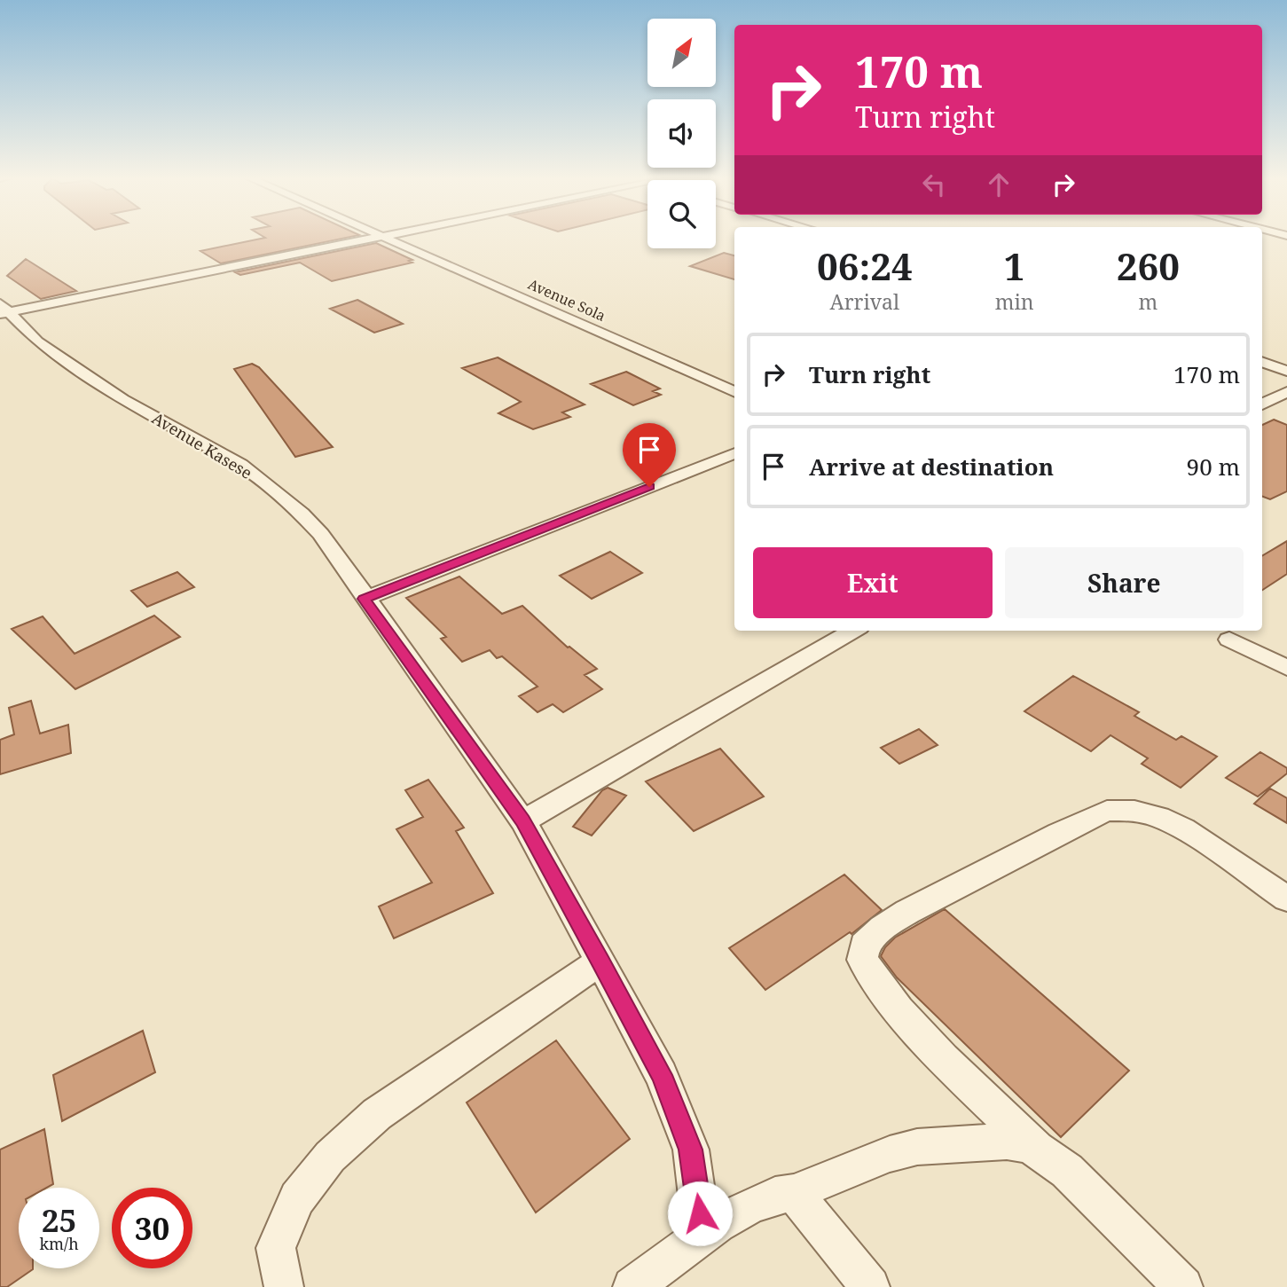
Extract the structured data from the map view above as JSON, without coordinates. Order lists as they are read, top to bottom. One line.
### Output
{"streets":{"street":["Avenue Sola","Avenue Kasese"]},"north":"top right","page":{"turn":["170 m","Turn right"],"eta":["06:24","Arrival","1","min","260","m"],"list":[{"name":"Turn right","value":"170 m"},{"name":"Arrive at destination","value":"90 m"}],"buttons":["Exit","Share"],"speed":"25 km/h","limit":"30"}}
